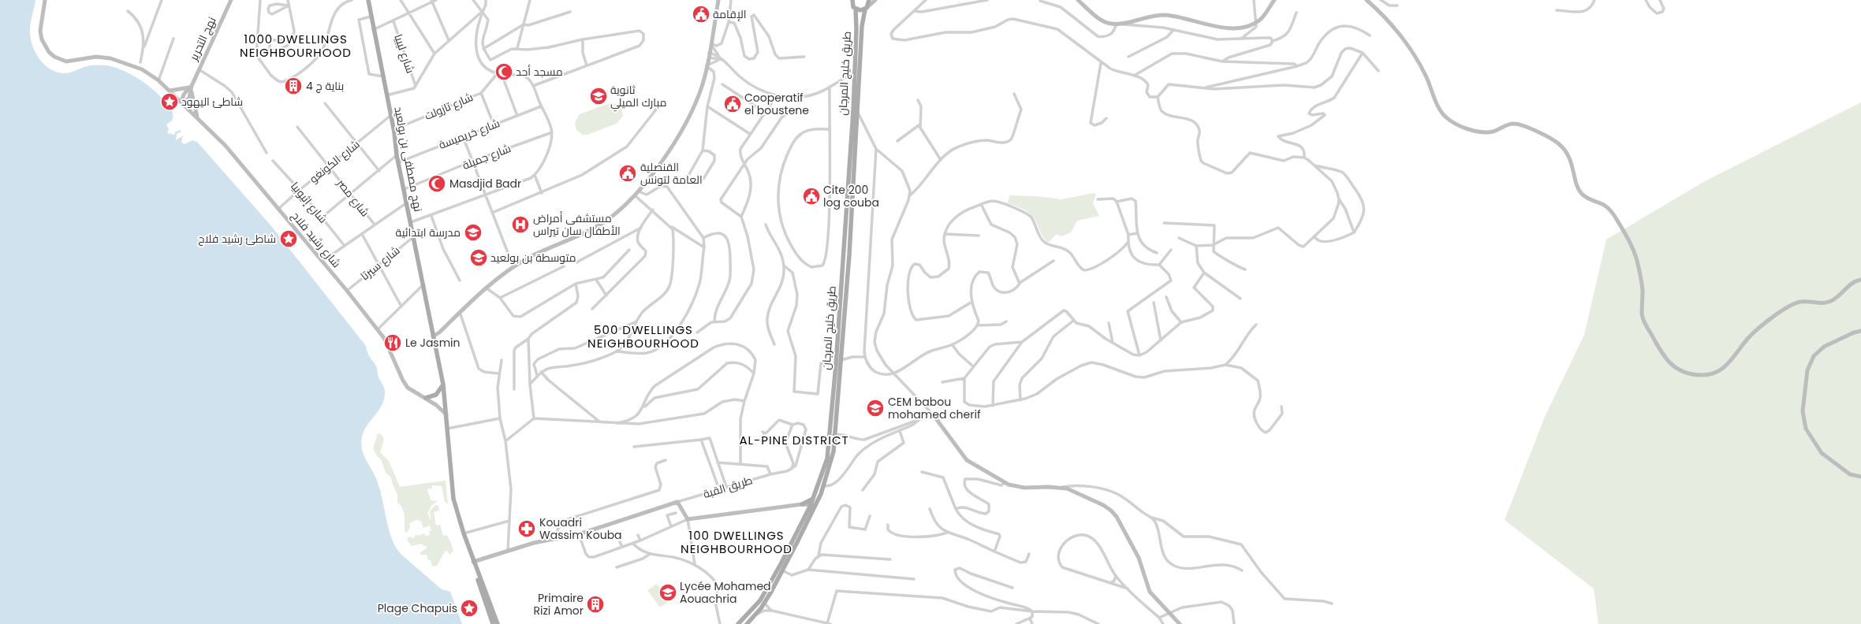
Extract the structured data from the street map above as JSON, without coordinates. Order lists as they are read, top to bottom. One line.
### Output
{"streets":{"main road":["طريق خليج المرجان","نهج مصطفى بن بولعيد"],"street":["نهج التحرير","شارع ليبيا","شارع تازولت","شارع خريميسة","شارع جميلة","شارع الكونغو","شارع مصر","شارع إثيوبيا","شارع رشيد فلاح","شارع سيرتا","طريق القبة"]},"crossings":[["نهج التحرير","شارع رشيد فلاح"],["شارع تازولت","نهج مصطفى بن بولعيد"],["شارع خريميسة","نهج مصطفى بن بولعيد"],["شارع جميلة","نهج مصطفى بن بولعيد"],["نهج مصطفى بن بولعيد","شارع الكونغو"],["نهج مصطفى بن بولعيد","شارع رشيد فلاح"],["نهج مصطفى بن بولعيد","شارع سيرتا"],["شارع الكونغو","شارع مصر"],["شارع الكونغو","شارع إثيوبيا"],["شارع الكونغو","شارع رشيد فلاح"],["شارع رشيد فلاح","شارع سيرتا"]],"districts":["1000 DWELLINGS NEIGHBOURHOOD","500 DWELLINGS NEIGHBOURHOOD","AL-PINE DISTRICT","100 DWELLINGS NEIGHBOURHOOD"],"places":{"public building":["الإقامة","Cooperatif el boustene","القنصلية العامة لتونس","Cite 200 log couba"],"mosque":["مسجد أحد","Masdjid Badr"],"building":["بناية ج 4","Primaire Rizi Amor"],"school or university":["ثانوية مبارك الميلي","مدرسة ابتدائية","متوسطة بن بولعيد","CEM babou mohamed cherif","Lycée Mohamed Aouachria"],"place":["شاطئ اليهود","شاطئ رشيد فلاح","Plage Chapuis"],"hospital":["مستشفى أمراض الأطفال سان تيراس"],"restaurant":["Le Jasmin"],"pharmacy":["Kouadri Wassim Kouba"]}}
